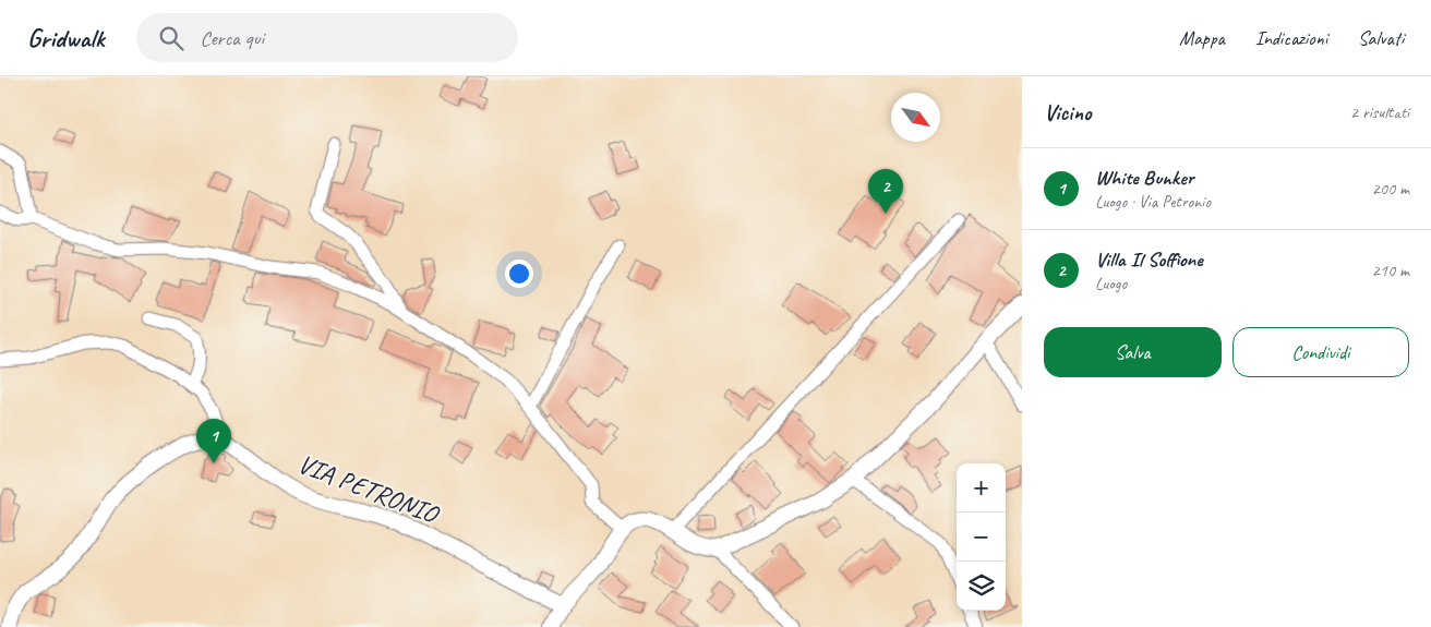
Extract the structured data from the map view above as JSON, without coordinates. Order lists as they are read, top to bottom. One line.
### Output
{"streets":{"street":["VIA PETRONIO"]},"north":"bottom right","page":{"header":"Gridwalk","search":"Cerca qui","nav":["Mappa","Indicazioni","Salvati"],"heading":["Vicino","2 risultati"],"list":[{"mark":"1","name":"White Bunker","note":"Luogo · Via Petronio","value":"200 m"},{"mark":"2","name":"Villa Il Soffione","note":"Luogo","value":"210 m"}],"pins":["2","1"],"buttons":["Salva","Condividi"],"map_buttons":["+","−"]}}
